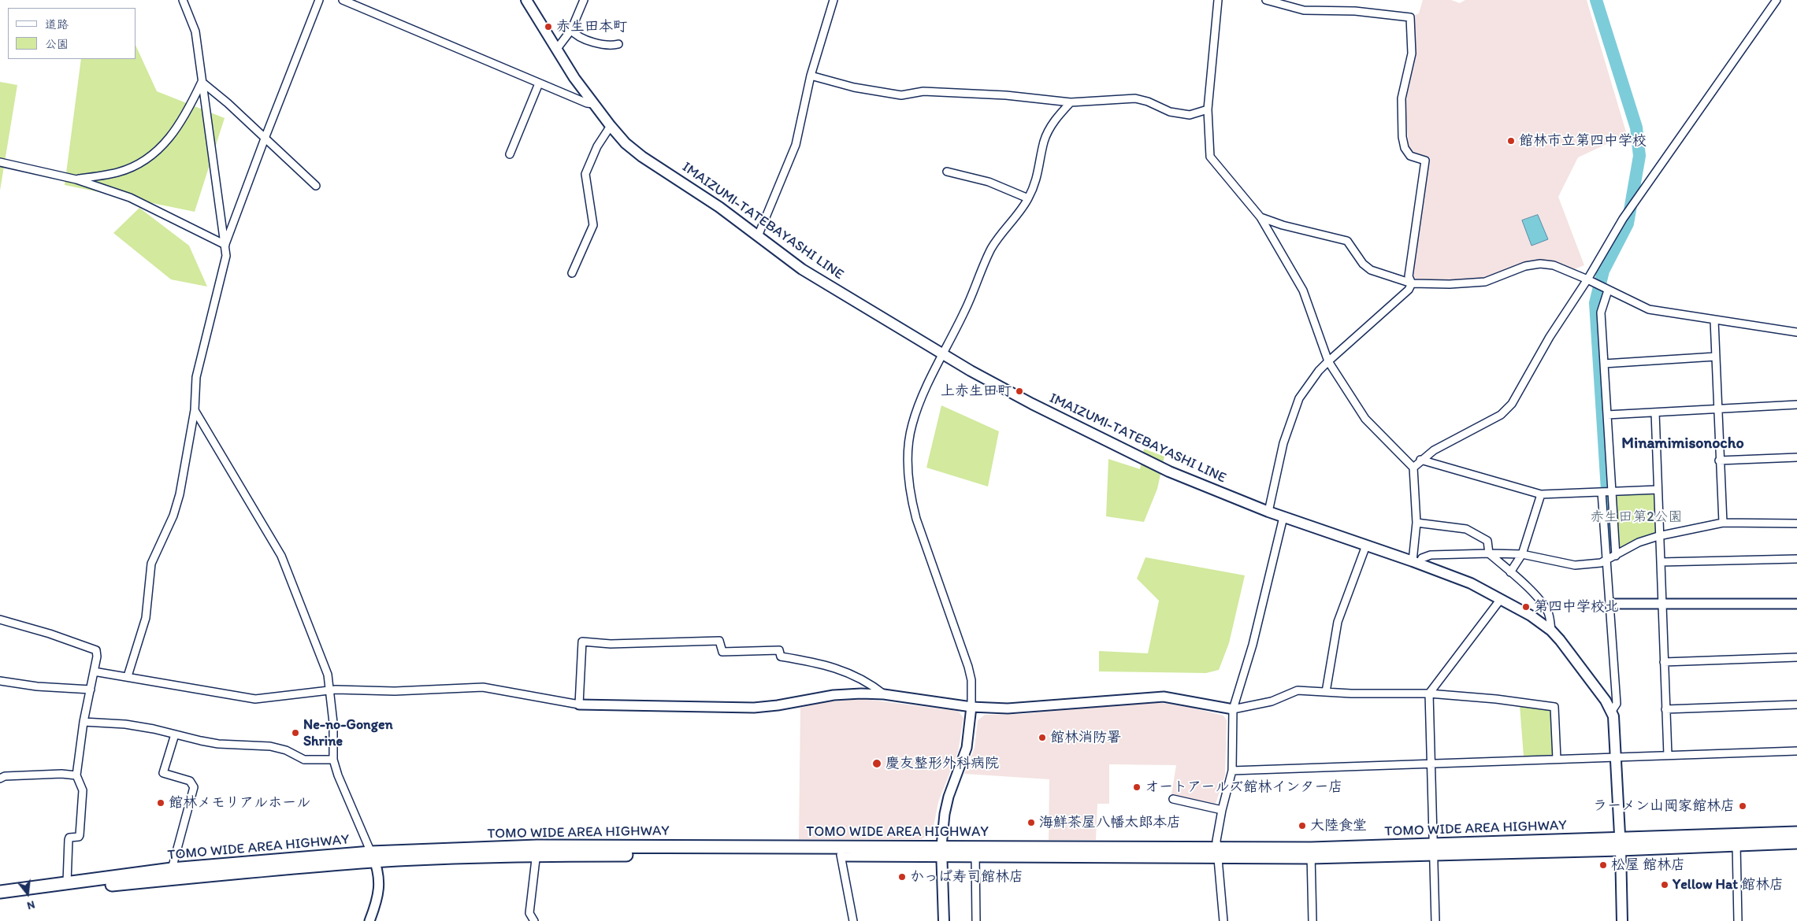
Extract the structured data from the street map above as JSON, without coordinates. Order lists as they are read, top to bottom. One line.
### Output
{"streets":{"highway":["TOMO WIDE AREA HIGHWAY"],"main road":["IMAIZUMI-TATEBAYASHI LINE"]},"districts":["Minamimisonocho"],"parks":["赤生田第2公園"],"places":["赤生田本町","館林市立第四中学校","上赤生田町","第四中学校北","Ne-no-Gongen Shrine","館林消防署","慶友整形外科病院","オートアールズ館林インター店","館林メモリアルホール","ラーメン山岡家館林店","海鮮茶屋八幡太郎本店","大陸食堂","松屋 館林店","かっぱ寿司館林店","Yellow Hat 館林店"],"legend":["道路","公園"],"north":"bottom"}
